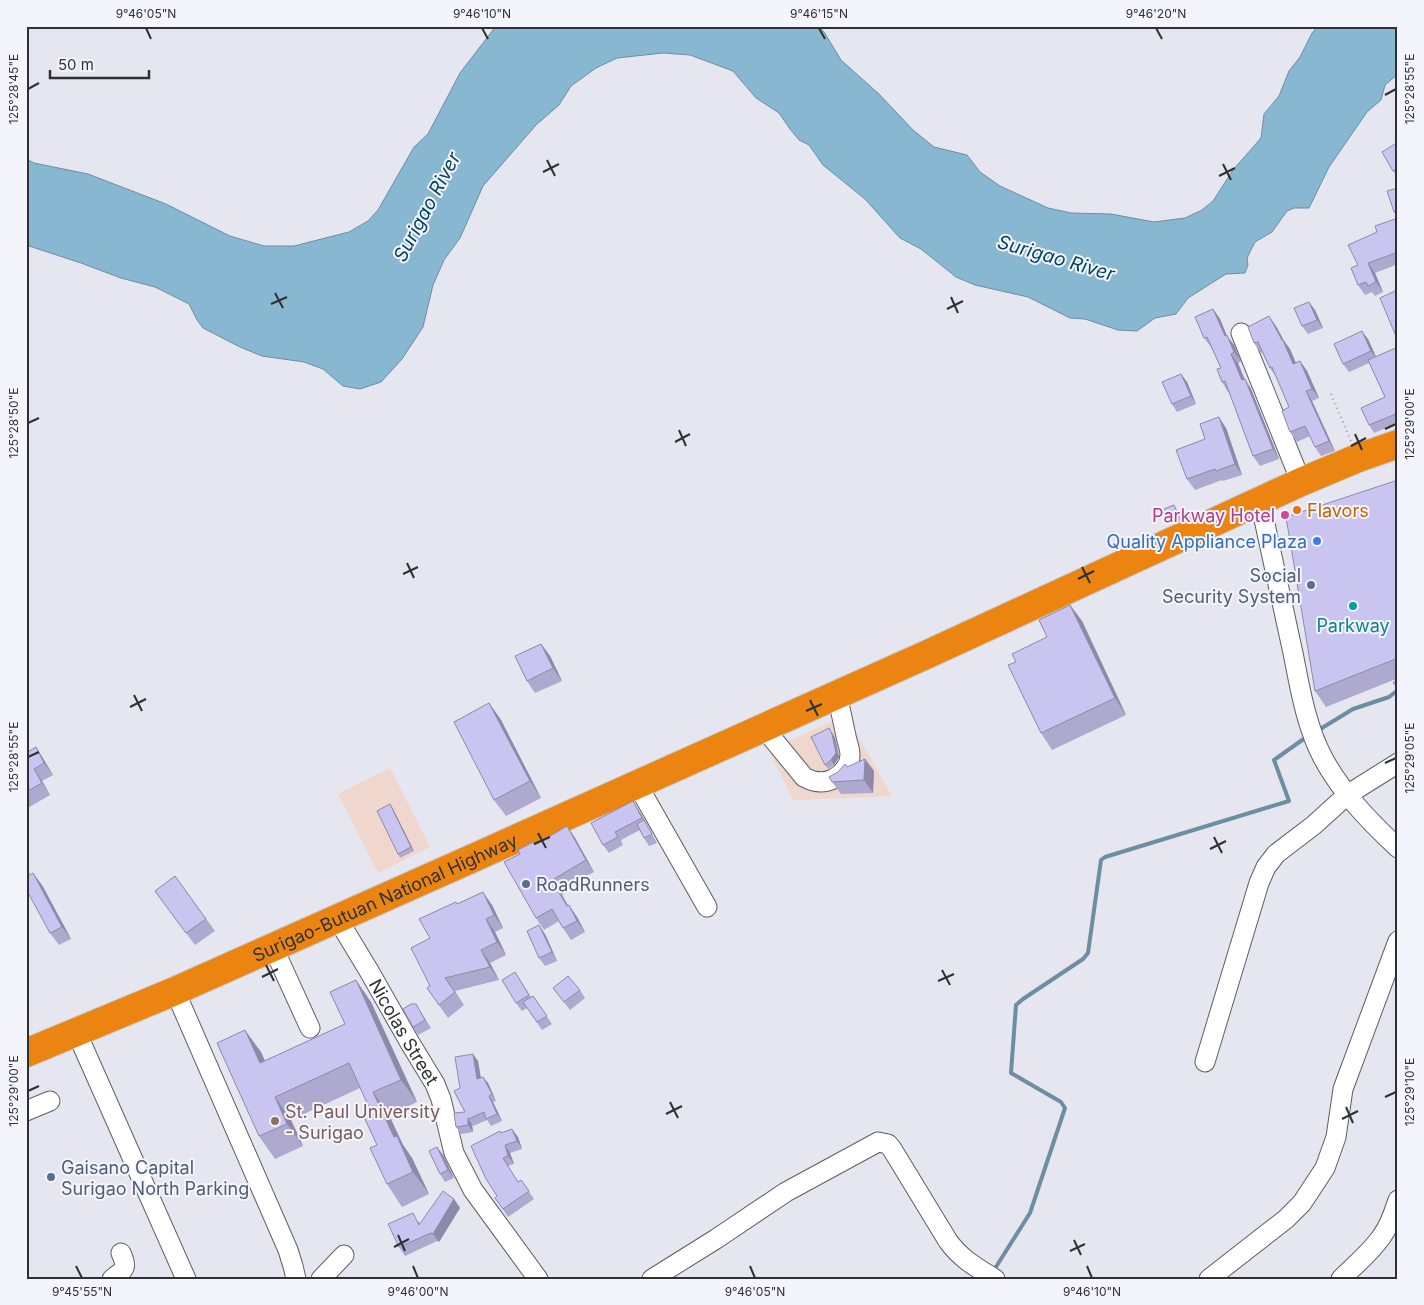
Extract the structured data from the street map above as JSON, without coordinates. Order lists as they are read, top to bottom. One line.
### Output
{"streets":{"highway":["Surigao-Butuan National Highway"],"street":["Nicolas Street"]},"crossings":[["Surigao-Butuan National Highway","Nicolas Street"]],"water":["Surigao River"],"places":["Flavors","Parkway Hotel","Quality Appliance Plaza","Social Security System","Parkway","RoadRunners","St. Paul University - Surigao","Gaisano Capital Surigao North Parking"],"scale_bar":"50 m","coordinates":["9°46'05\"N","9°46'10\"N","9°46'15\"N","9°46'20\"N","125°28'45\"E","125°28'55\"E","125°28'50\"E","125°29'00\"E","125°29'05\"E","125°29'10\"E","9°45'55\"N","9°46'00\"N"]}
